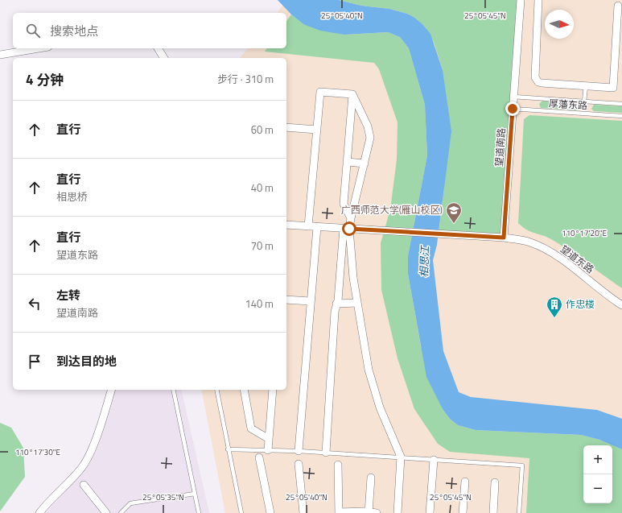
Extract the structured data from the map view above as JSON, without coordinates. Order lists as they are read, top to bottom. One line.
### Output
{"streets":{"street":["望道南路","望道东路"],"lane":["厚藩东路"]},"crossings":[["厚藩东路","望道南路"],["望道南路","望道东路"]],"water":["相思江"],"places":{"school or university":["广西师范大学(雁山校区)"],"building":["作忠楼"]},"north":"right","page":{"search":"搜索地点","heading":["4 分钟","步行 · 310 m"],"list":[["直行","60 m"],["直行","相思桥","40 m"],["直行","望道东路","70 m"],["左转","望道南路","140 m"],"到达目的地"],"map_buttons":["+","−"]},"coordinates":["25°05'40\"N","25°05'45\"N","110°17'20\"E","110°17'30\"E","25°05'35\"N"]}
